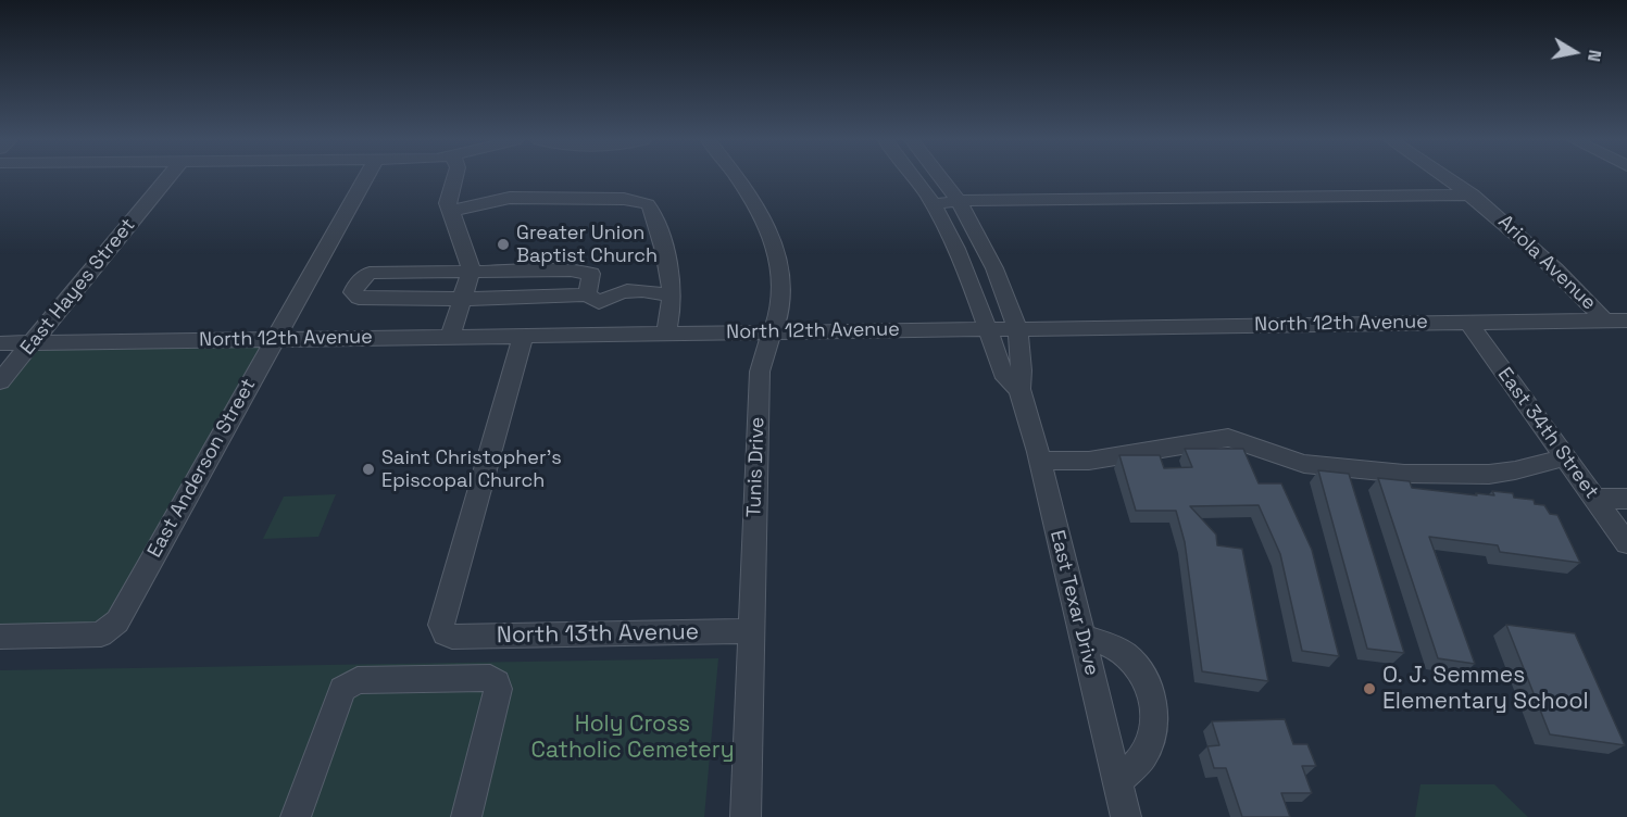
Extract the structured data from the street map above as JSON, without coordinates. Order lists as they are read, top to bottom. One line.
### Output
{"streets":{"street":["Ariola Avenue","East Hayes Street","North 12th Avenue","East 34th Street","Tunis Drive","East Anderson Street","East Texar Drive","North 13th Avenue"]},"crossings":[["Ariola Avenue","North 12th Avenue"],["East Hayes Street","North 12th Avenue"],["North 12th Avenue","East 34th Street"],["North 12th Avenue","Tunis Drive"],["North 12th Avenue","East Anderson Street"],["North 12th Avenue","North 13th Avenue"],["Tunis Drive","North 13th Avenue"]],"parks":["Holy Cross Catholic Cemetery"],"places":["Greater Union Baptist Church","Saint Christopher's Episcopal Church","O. J. Semmes Elementary School"],"north":"right"}
